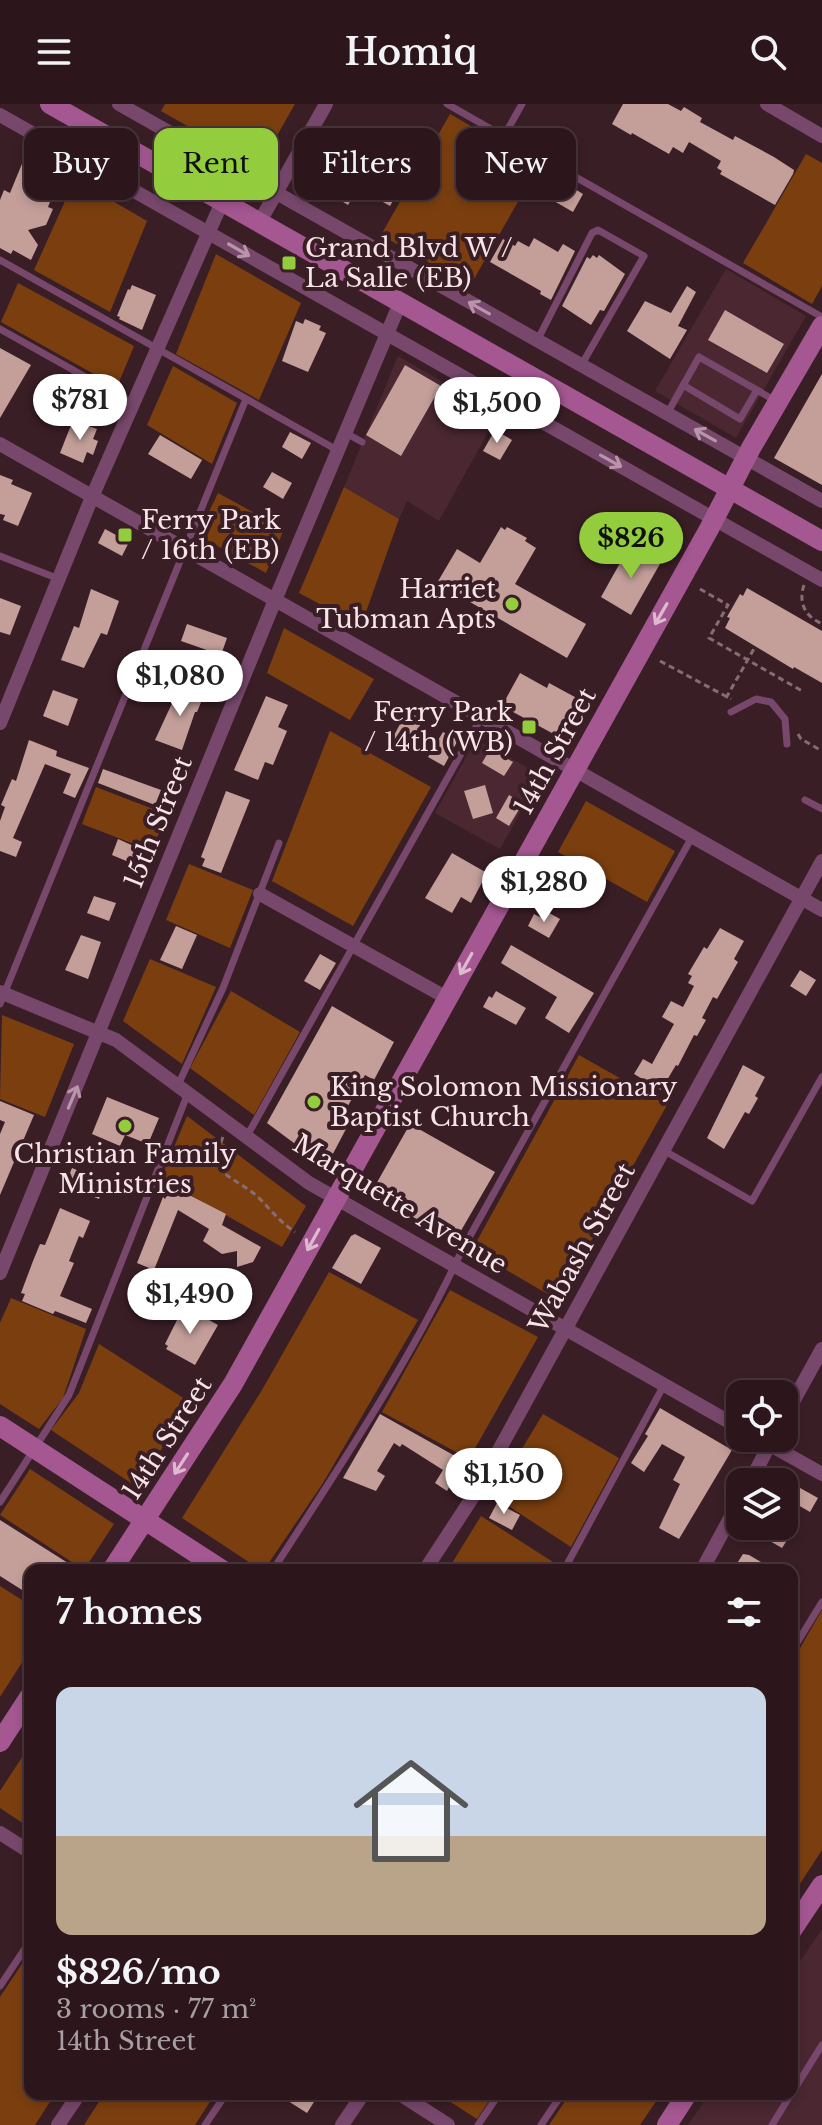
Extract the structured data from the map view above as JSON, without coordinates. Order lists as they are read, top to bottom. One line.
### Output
{"streets":{"street":["14th Street","15th Street","Marquette Avenue","Wabash Street"]},"crossings":[["14th Street","Marquette Avenue"],["15th Street","Marquette Avenue"],["Marquette Avenue","Wabash Street"]],"one_way":["14th Street"],"places":{"transit":["Grand Blvd W / La Salle (EB)","Ferry Park / 16th (EB)","Ferry Park / 14th (WB)"],"other":["Harriet Tubman Apts","King Solomon Missionary Baptist Church","Christian Family Ministries"]},"page":{"header":"Homiq","chip":["Buy","Rent","Filters","New"],"price":["$781","$1,500","$826","$1,080","$1,280","$1,490","$1,150"],"heading":"7 homes","list":[{"name":"$826/mo","note":"3 rooms · 77 m² · 14th Street"}]}}
